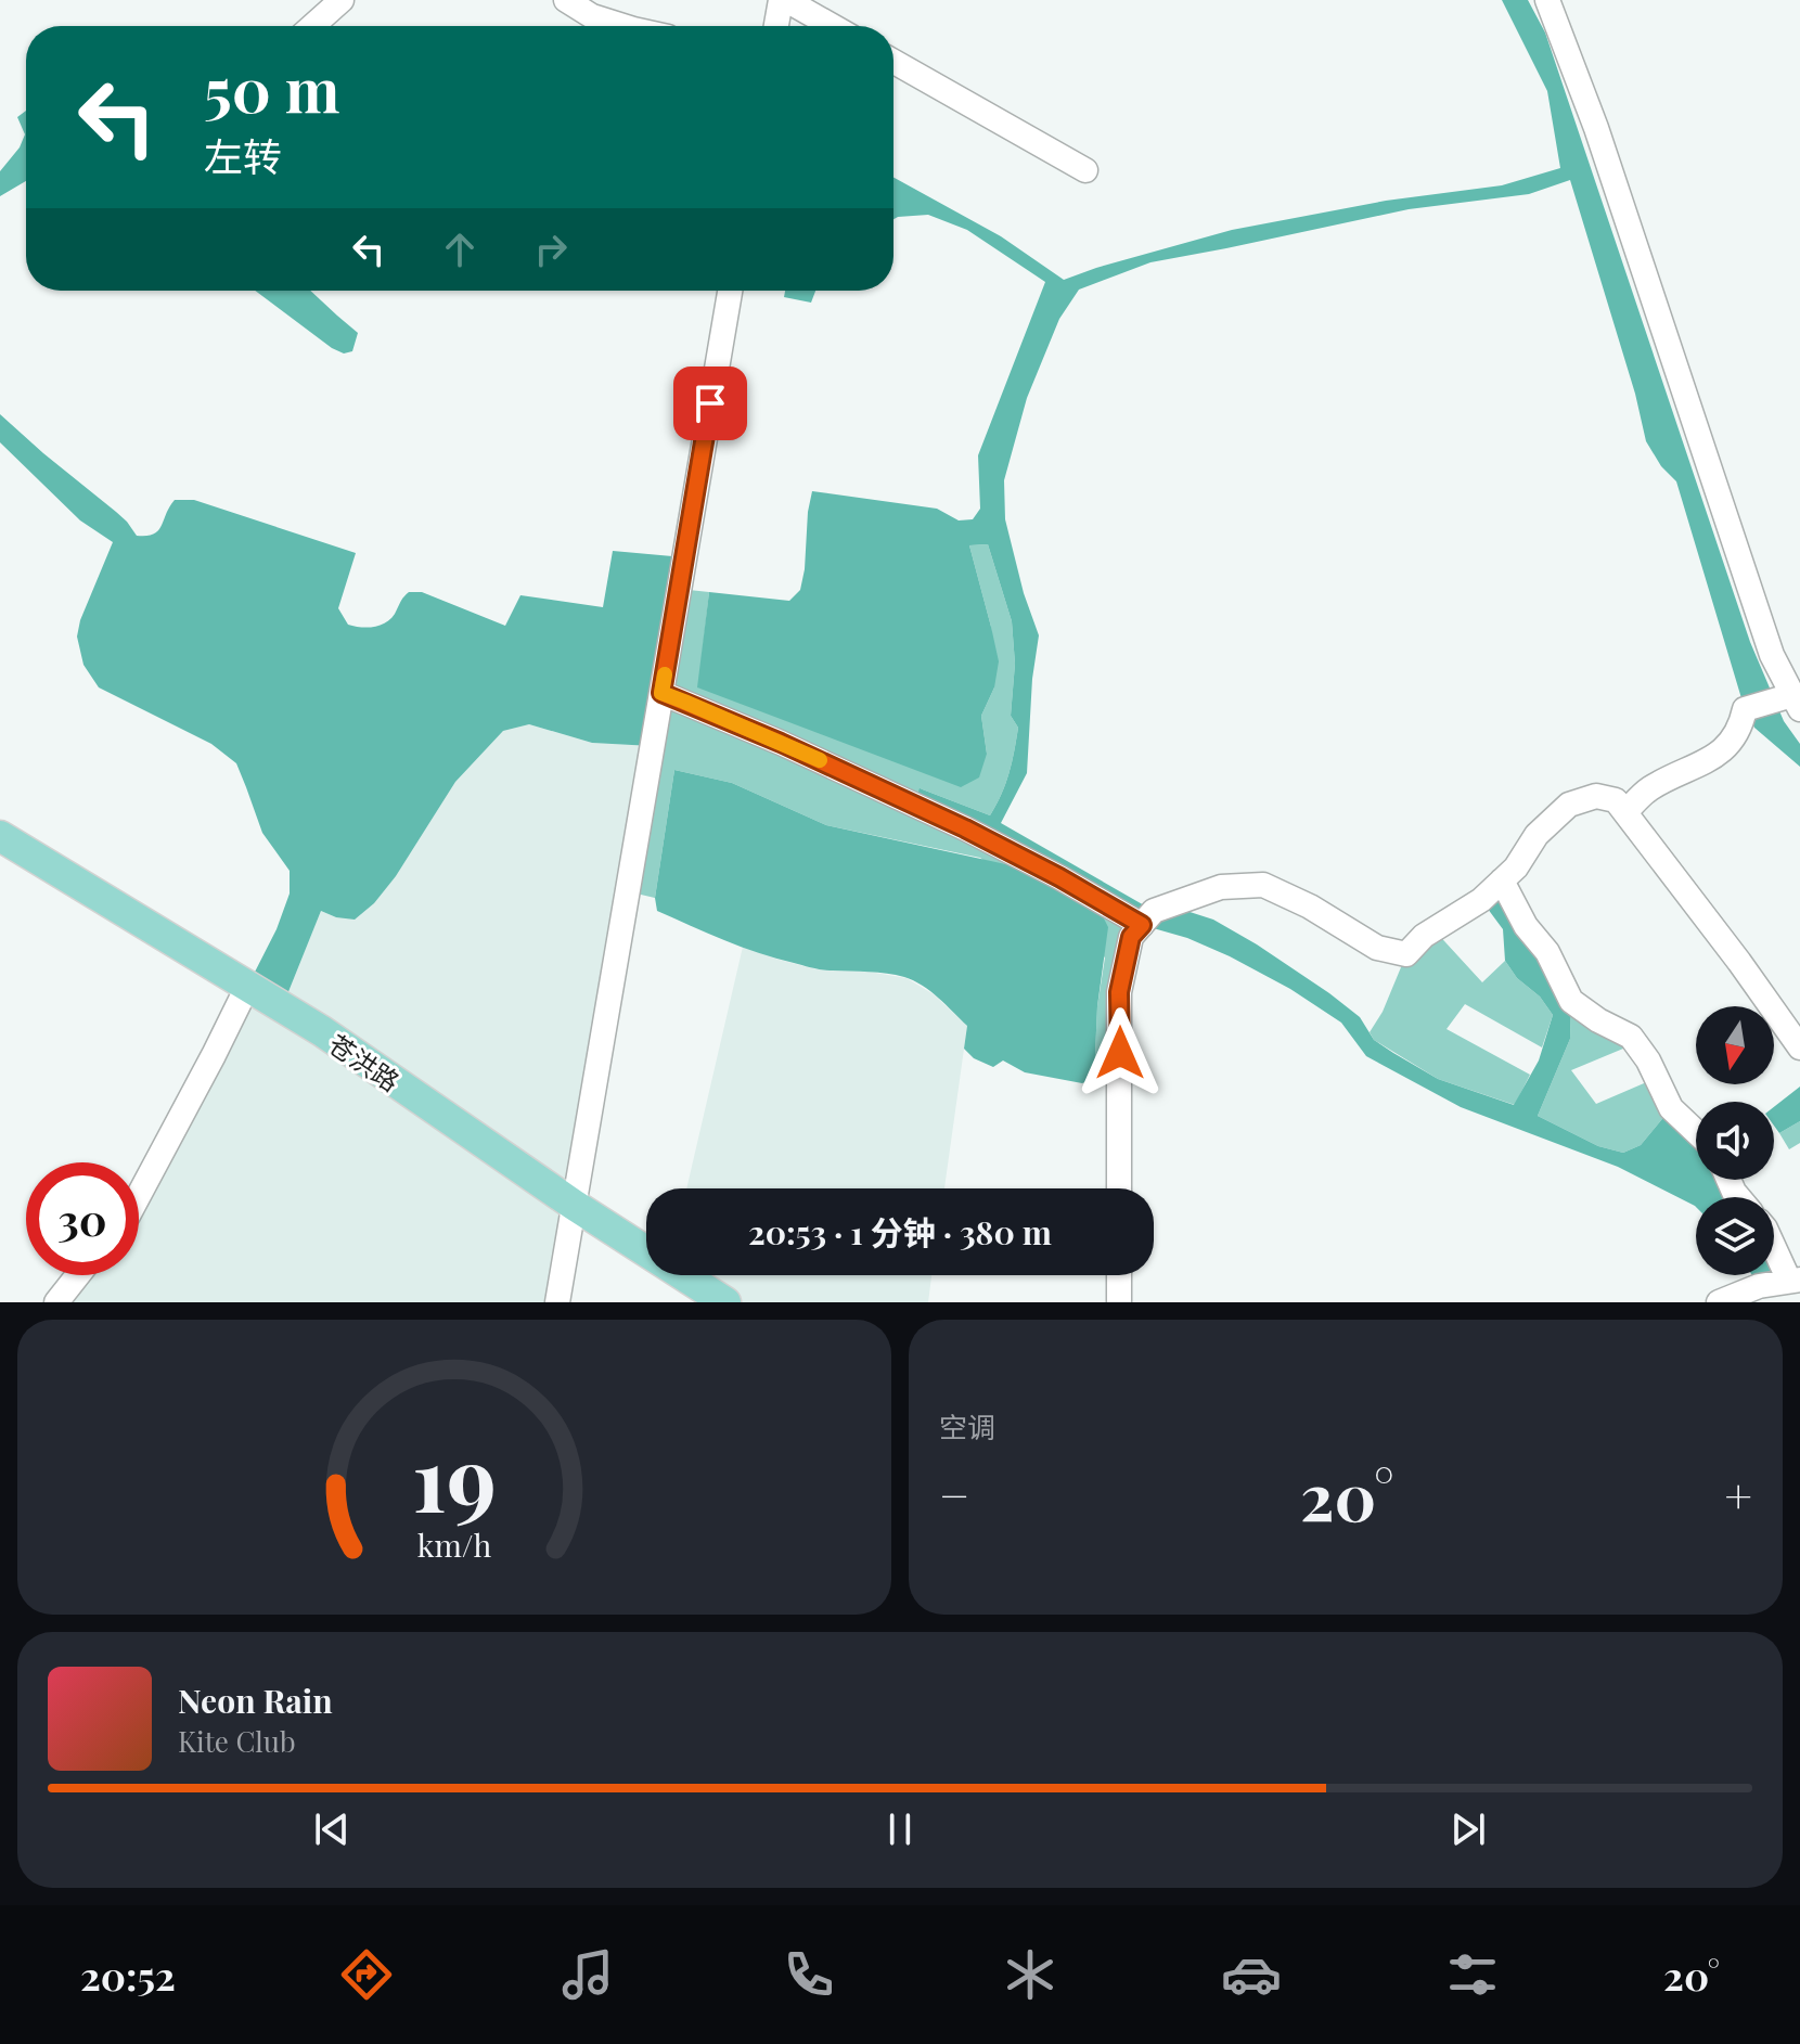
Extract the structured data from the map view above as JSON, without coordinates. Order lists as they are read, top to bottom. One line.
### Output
{"streets":{"main road":["苍洪路"]},"north":"bottom","page":{"turn":["50 m","左转"],"limit":"30","trip":"20:53 · 1 分钟 · 380 m","tile":"空调","heat":["−","20°","+"],"song":["Neon Rain","Kite Club"],"tabs":["20:52","20°"],"gauge":["19","km/h"]}}
